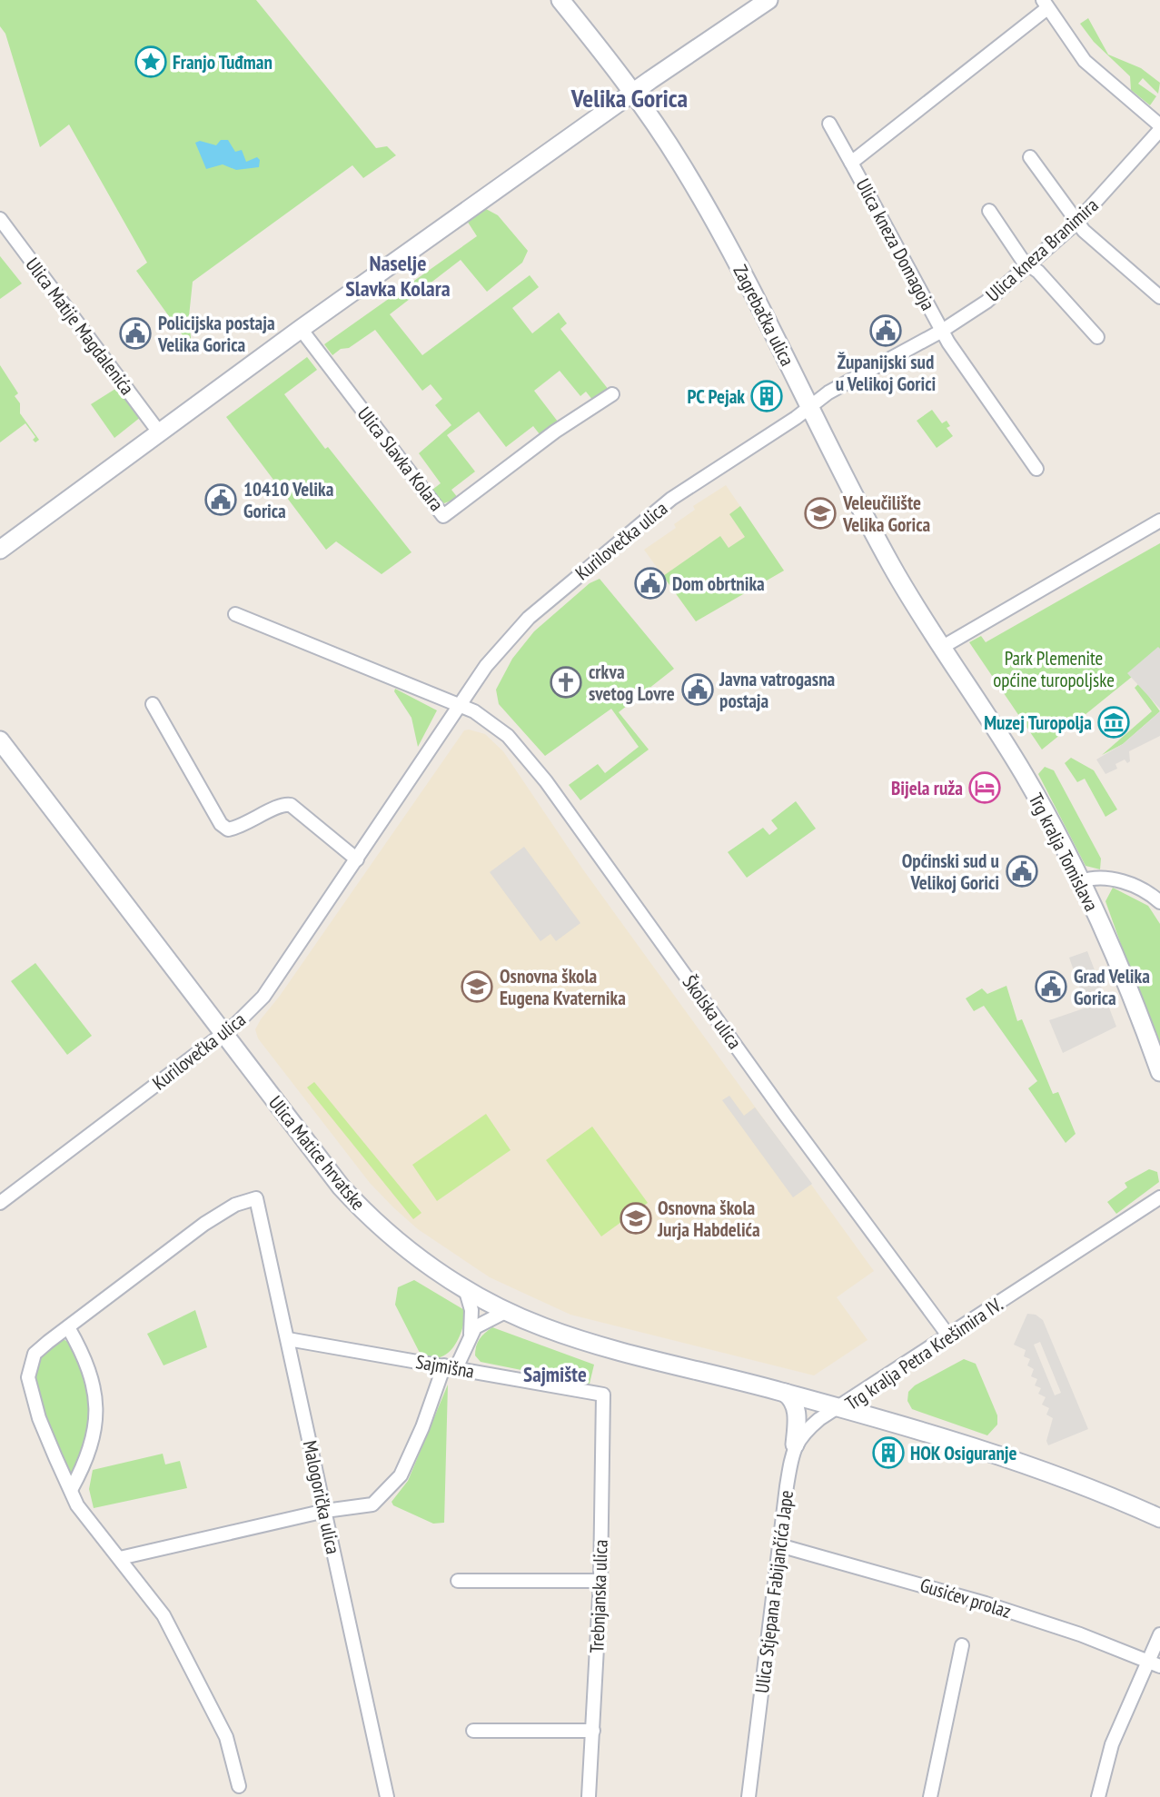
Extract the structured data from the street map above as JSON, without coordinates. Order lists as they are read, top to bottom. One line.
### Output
{"streets":{"main road":["Zagrebačka ulica","Trg kralja Tomislava","Ulica Matice hrvatske","Trg kralja Petra Krešimira IV."],"street":["Ulica kneza Domagoja","Ulica kneza Branimira","Ulica Matije Magdalenića","Ulica Slavka Kolara","Kurilovečka ulica","Školska ulica","Sajmišna","Malogorička ulica","Ulica Stjepana Fabijančića Jape","Trebnjanska ulica","Gusićev prolaz"]},"crossings":[["Ulica kneza Domagoja","Ulica kneza Branimira"],["Ulica kneza Branimira","Zagrebačka ulica"],["Ulica kneza Branimira","Kurilovečka ulica"],["Zagrebačka ulica","Kurilovečka ulica"],["Zagrebačka ulica","Trg kralja Tomislava"],["Kurilovečka ulica","Školska ulica"],["Kurilovečka ulica","Ulica Matice hrvatske"],["Školska ulica","Trg kralja Petra Krešimira IV."],["Ulica Matice hrvatske","Trg kralja Petra Krešimira IV."],["Sajmišna","Malogorička ulica"],["Sajmišna","Trebnjanska ulica"],["Ulica Stjepana Fabijančića Jape","Gusićev prolaz"]],"districts":["Velika Gorica","Naselje Slavka Kolara","Sajmište"],"parks":["Park Plemenite općine turopoljske"],"places":{"place":["Franjo Tuđman"],"public building":["Županijski sud u Velikoj Gorici","Policijska postaja Velika Gorica","10410 Velika Gorica","Dom obrtnika","Javna vatrogasna postaja","Općinski sud u Velikoj Gorici","Grad Velika Gorica"],"building":["PC Pejak","HOK Osiguranje"],"school or university":["Veleučilište Velika Gorica","Osnovna škola Eugena Kvaternika","Osnovna škola Jurja Habdelića"],"church":["crkva svetog Lovre"],"museum":["Muzej Turopolja"],"hotel":["Bijela ruža"]}}
